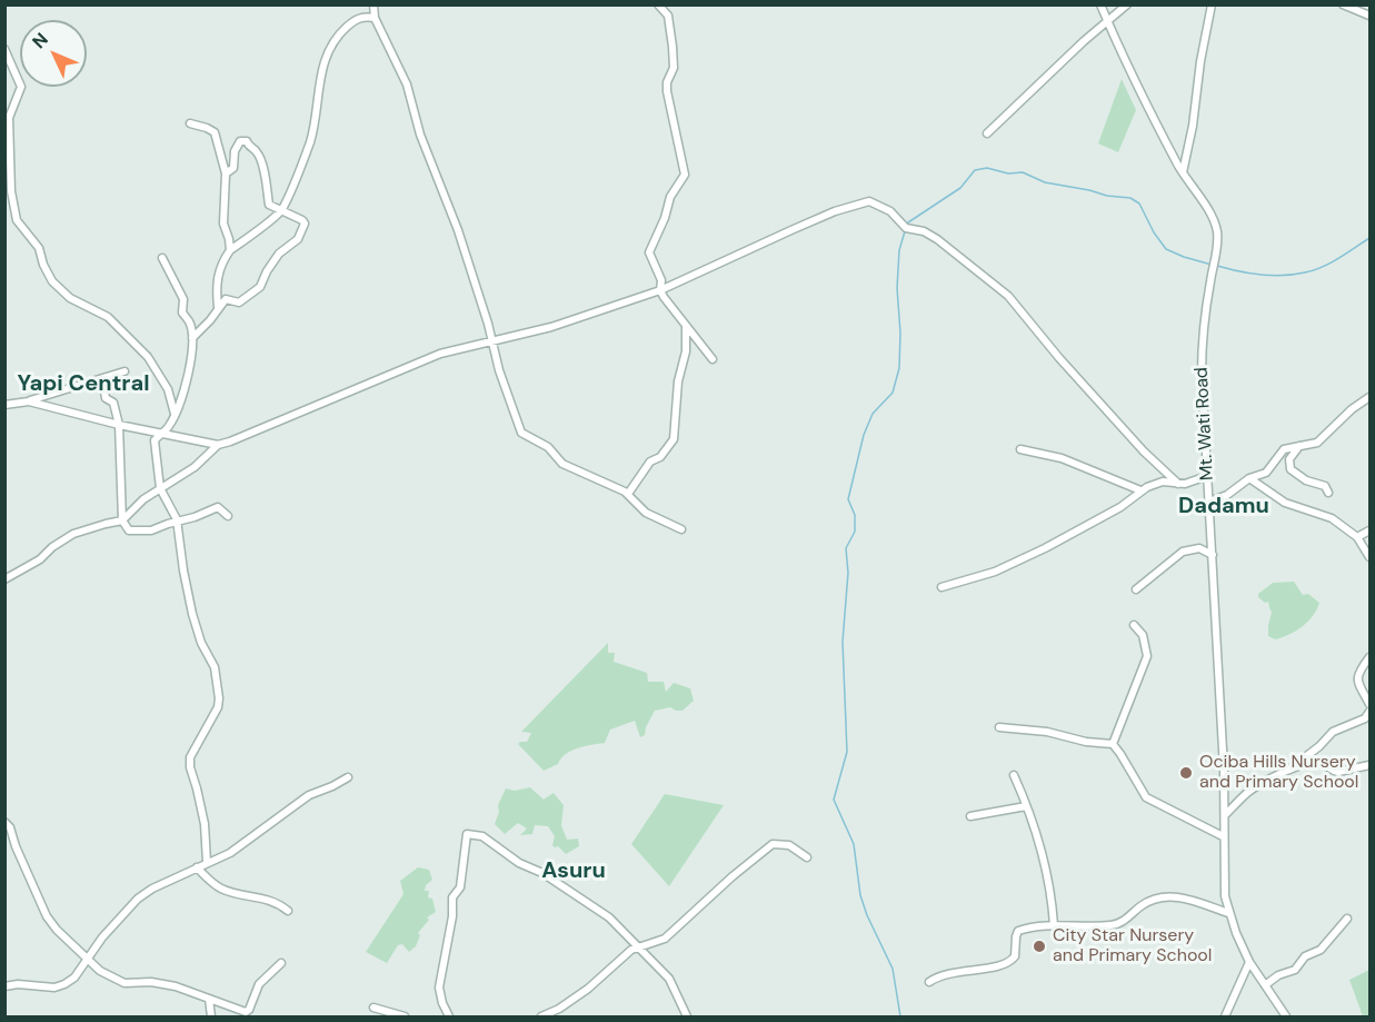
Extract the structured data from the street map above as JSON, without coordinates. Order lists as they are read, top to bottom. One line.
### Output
{"streets":{"street":["Mt. Wati Road"]},"districts":["Yapi Central","Dadamu","Asuru"],"places":["Ociba Hills Nursery and Primary School","City Star Nursery and Primary School"],"north":"top left"}
